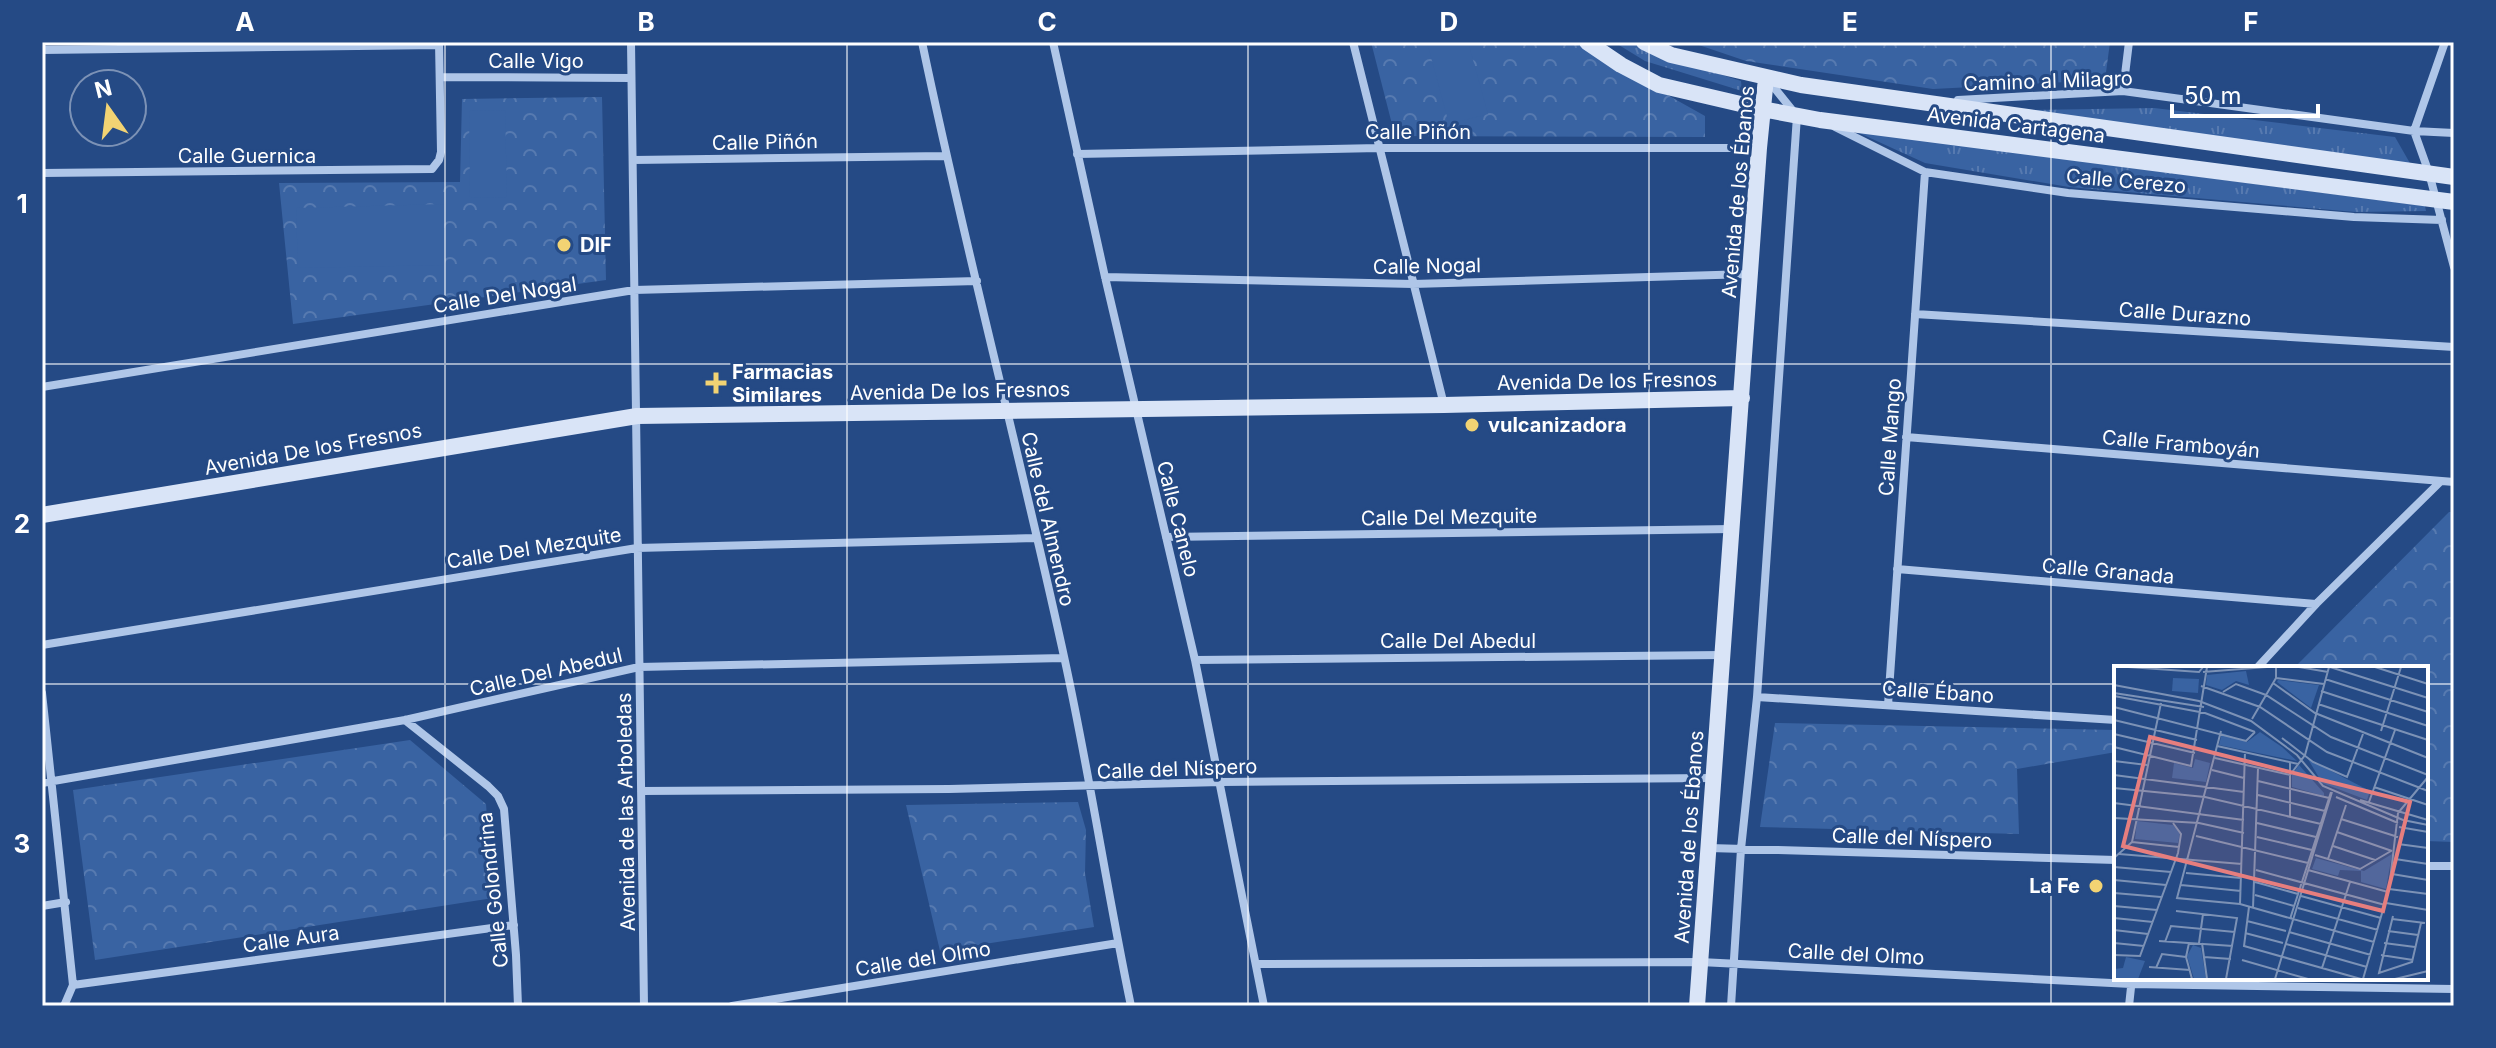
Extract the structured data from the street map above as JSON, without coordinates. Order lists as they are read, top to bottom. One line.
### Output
{"streets":{"street":["Calle Vigo","Camino al Milagro","Avenida Cartagena","Calle Piñón","Calle Guernica","Calle Cerezo","Avenida de los Ébanos","Calle Nogal","Calle Del Nogal","Calle Durazno","Avenida De los Fresnos","Calle Mango","Calle Framboyán","Calle Del Mezquite","Calle del Almendro","Calle Canelo","Calle Granada","Calle Del Abedul","Calle Ébano","Calle del Níspero","Avenida de las Arboledas","Calle Golondrina","Calle Aura","Calle del Olmo"]},"crossings":[["Calle Vigo","Calle Guernica"],["Calle Vigo","Avenida de las Arboledas"],["Camino al Milagro","Avenida Cartagena"],["Avenida Cartagena","Calle Cerezo"],["Avenida Cartagena","Avenida de los Ébanos"],["Calle Piñón","Avenida de los Ébanos"],["Calle Piñón","Calle del Almendro"],["Calle Piñón","Calle Canelo"],["Calle Piñón","Avenida de las Arboledas"],["Calle Cerezo","Calle Mango"],["Avenida de los Ébanos","Calle Nogal"],["Avenida de los Ébanos","Avenida De los Fresnos"],["Avenida de los Ébanos","Calle Del Mezquite"],["Avenida de los Ébanos","Calle Del Abedul"],["Avenida de los Ébanos","Calle del Níspero"],["Avenida de los Ébanos","Calle del Olmo"],["Calle Nogal","Calle Canelo"],["Calle Del Nogal","Calle del Almendro"],["Calle Del Nogal","Avenida de las Arboledas"],["Calle Durazno","Calle Mango"],["Avenida De los Fresnos","Calle del Almendro"],["Avenida De los Fresnos","Calle Canelo"],["Avenida De los Fresnos","Avenida de las Arboledas"],["Calle Mango","Calle Framboyán"],["Calle Mango","Calle Granada"],["Calle Mango","Calle Ébano"],["Calle Del Mezquite","Calle del Almendro"],["Calle Del Mezquite","Calle Canelo"],["Calle Del Mezquite","Avenida de las Arboledas"],["Calle del Almendro","Calle Del Abedul"],["Calle del Almendro","Calle del Níspero"],["Calle del Almendro","Calle del Olmo"],["Calle Canelo","Calle Del Abedul"],["Calle Canelo","Calle del Níspero"],["Calle Canelo","Calle del Olmo"],["Calle Del Abedul","Avenida de las Arboledas"],["Calle Del Abedul","Calle Golondrina"],["Calle del Níspero","Avenida de las Arboledas"],["Calle Golondrina","Calle Aura"]],"places":{"other":["DIF","vulcanizadora","La Fe"],"health":["Farmacias Similares"]},"scale_bar":"50 m","north":"top","grid":{"columns":["A","B","C","D","E","F"],"rows":["1","2","3"]}}
